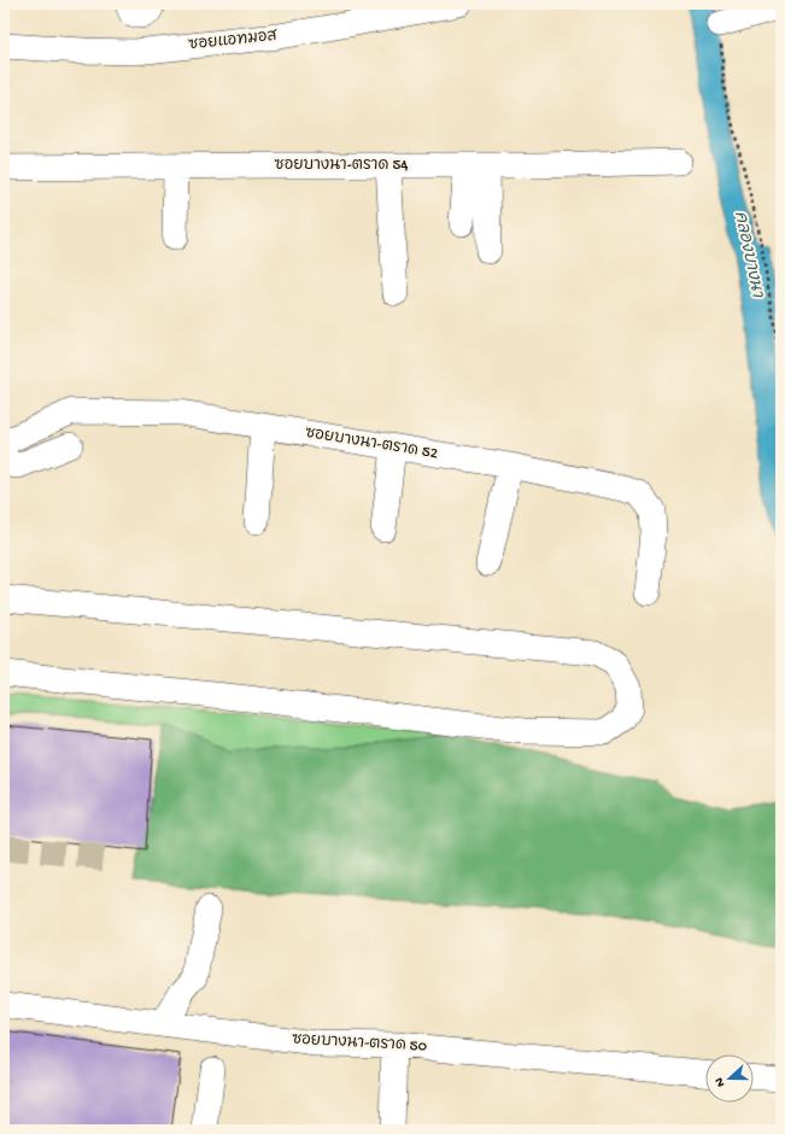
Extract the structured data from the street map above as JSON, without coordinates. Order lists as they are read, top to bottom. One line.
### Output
{"streets":{"street":["ซอยแอทมอส","ซอยบางนา-ตราด 54","ซอยบางนา-ตราด 52","ซอยบางนา-ตราด 50"]},"water":["คลองบางนา"],"north":"left"}
